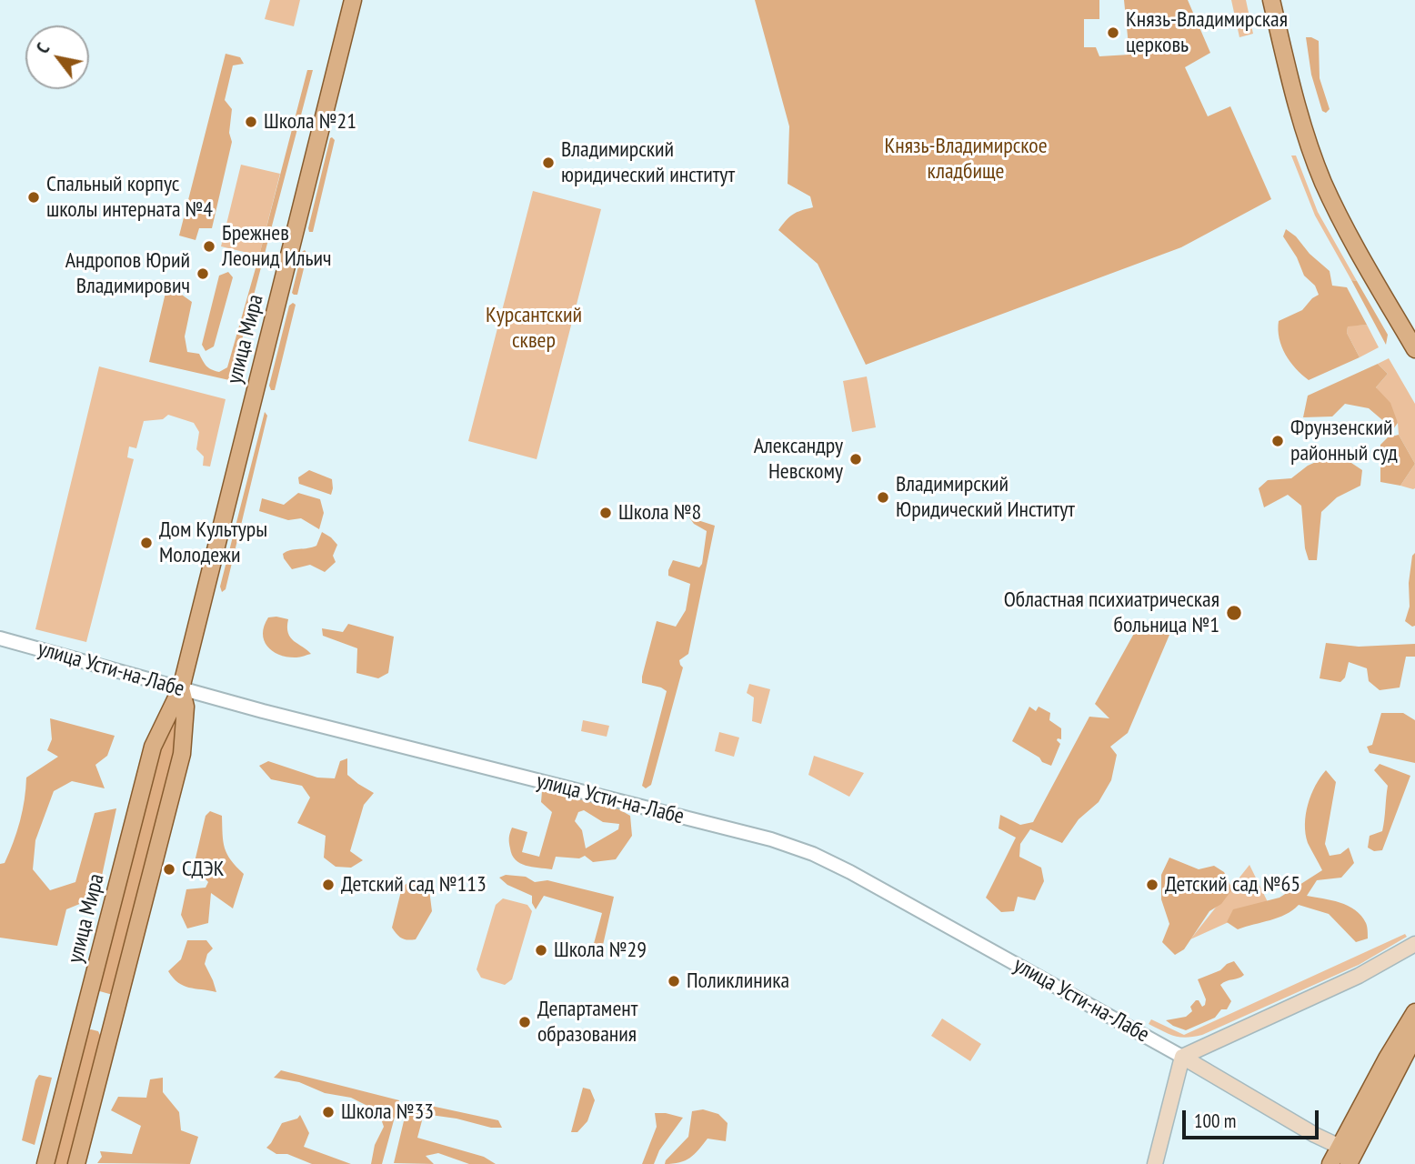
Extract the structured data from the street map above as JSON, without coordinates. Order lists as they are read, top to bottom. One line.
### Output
{"streets":{"main road":["улица Мира","улица Усти-на-Лабе"]},"crossings":[["улица Мира","улица Усти-на-Лабе"]],"parks":["Князь-Владимирское кладбище","Курсантский сквер"],"places":["Князь-Владимирская церковь","Школа №21","Владимирский юридический институт","Cпальный корпус школы интерната №4","Брежнев Леонид Ильич","Андропов Юрий Владимирович","Фрунзенский районный суд","Александру Невскому","Владимирский Юридический Институт","Школа №8","Дом Культуры Молодежи","Областная психиатрическая больница №1","СДЭК","Детский сад №113","Детский сад №65","Школа №29","Поликлиника","Департамент образования","Школа №33"],"scale_bar":"100 m","north":"top left"}
